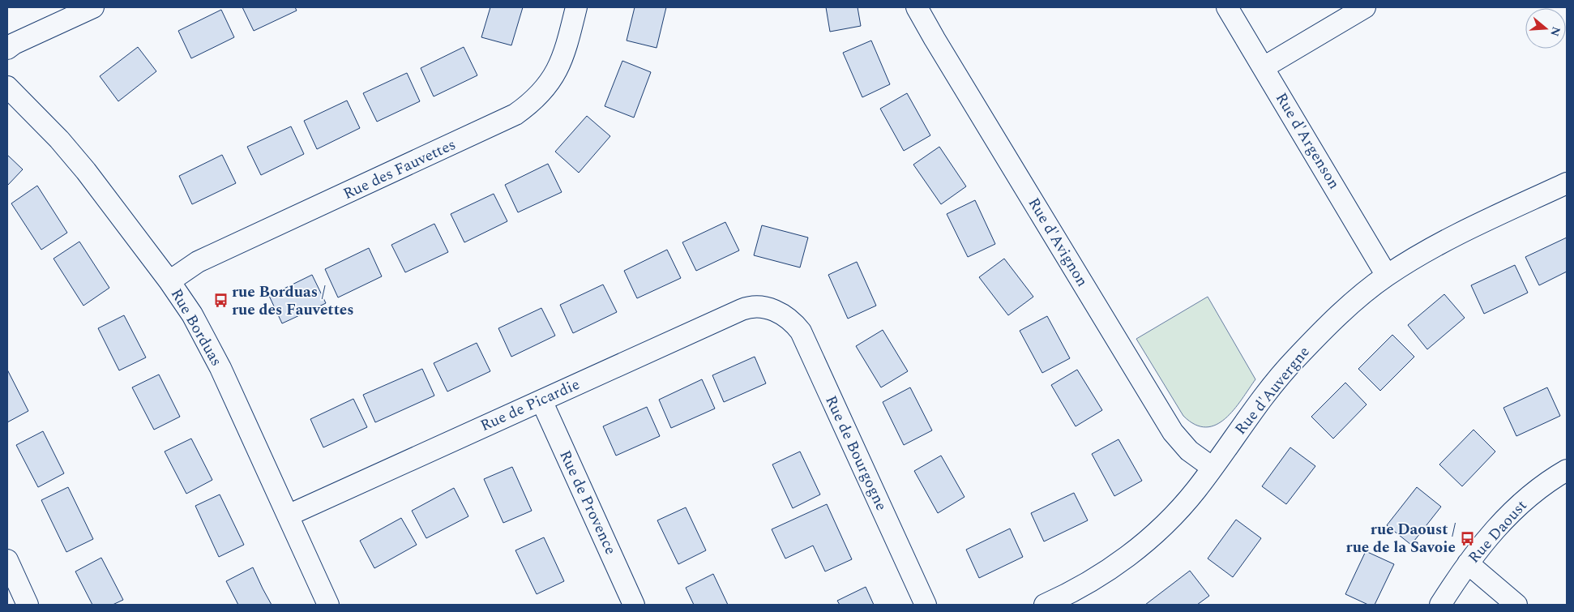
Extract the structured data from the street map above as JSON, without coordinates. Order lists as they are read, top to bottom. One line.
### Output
{"streets":{"street":["Rue d'Argenson","Rue des Fauvettes","Rue d'Avignon","Rue Borduas","Rue d'Auvergne","Rue de Picardie","Rue de Bourgogne","Rue de Provence","Rue Daoust"]},"crossings":[["Rue d'Argenson","Rue d'Auvergne"],["Rue des Fauvettes","Rue Borduas"],["Rue d'Avignon","Rue d'Auvergne"],["Rue Borduas","Rue de Picardie"],["Rue de Picardie","Rue de Bourgogne"],["Rue de Picardie","Rue de Provence"]],"places":{"bus stop":["rue Borduas / rue des Fauvettes","rue Daoust / rue de la Savoie"]},"north":"right"}
